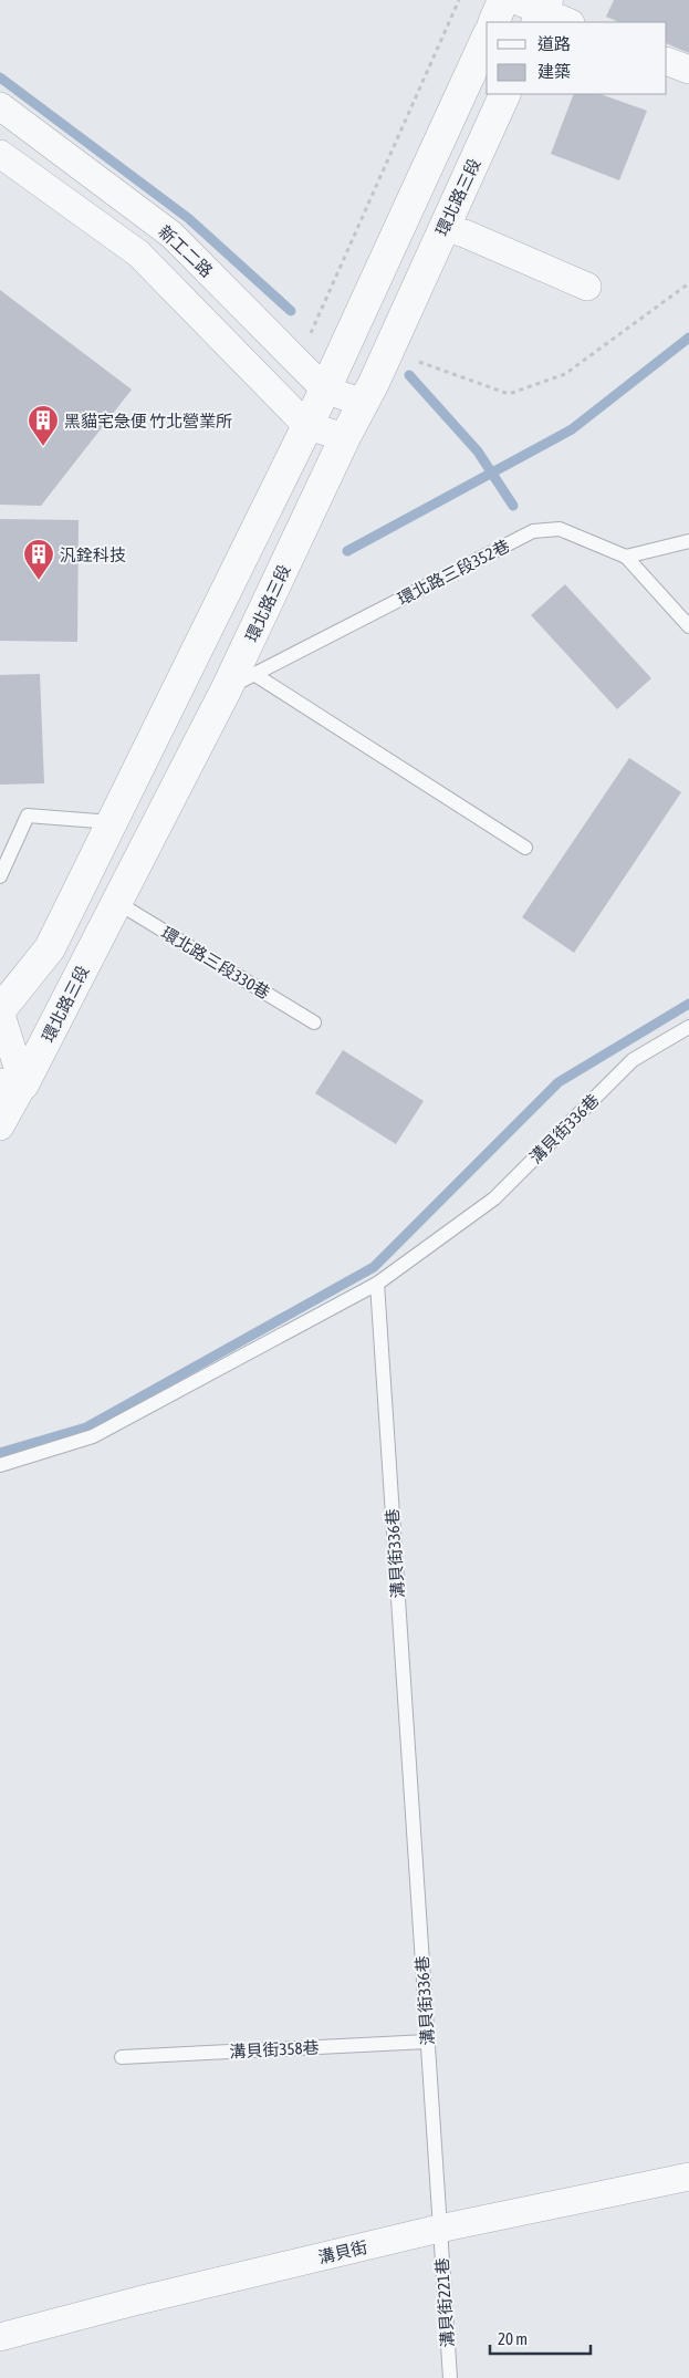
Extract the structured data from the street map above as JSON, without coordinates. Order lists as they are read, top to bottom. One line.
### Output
{"streets":{"street":["環北路三段","新工二路","溝貝街"],"lane":["環北路三段352巷","環北路三段330巷","溝貝街336巷","溝貝街358巷","溝貝街221巷"]},"crossings":[["環北路三段","新工二路"],["環北路三段","環北路三段352巷"],["環北路三段","環北路三段330巷"],["溝貝街336巷","溝貝街358巷"],["溝貝街336巷","溝貝街"],["溝貝街336巷","溝貝街221巷"],["溝貝街","溝貝街221巷"]],"places":{"building":["黑貓宅急便 竹北營業所","汎銓科技"]},"legend":["道路","建築"],"scale_bar":"20 m"}
